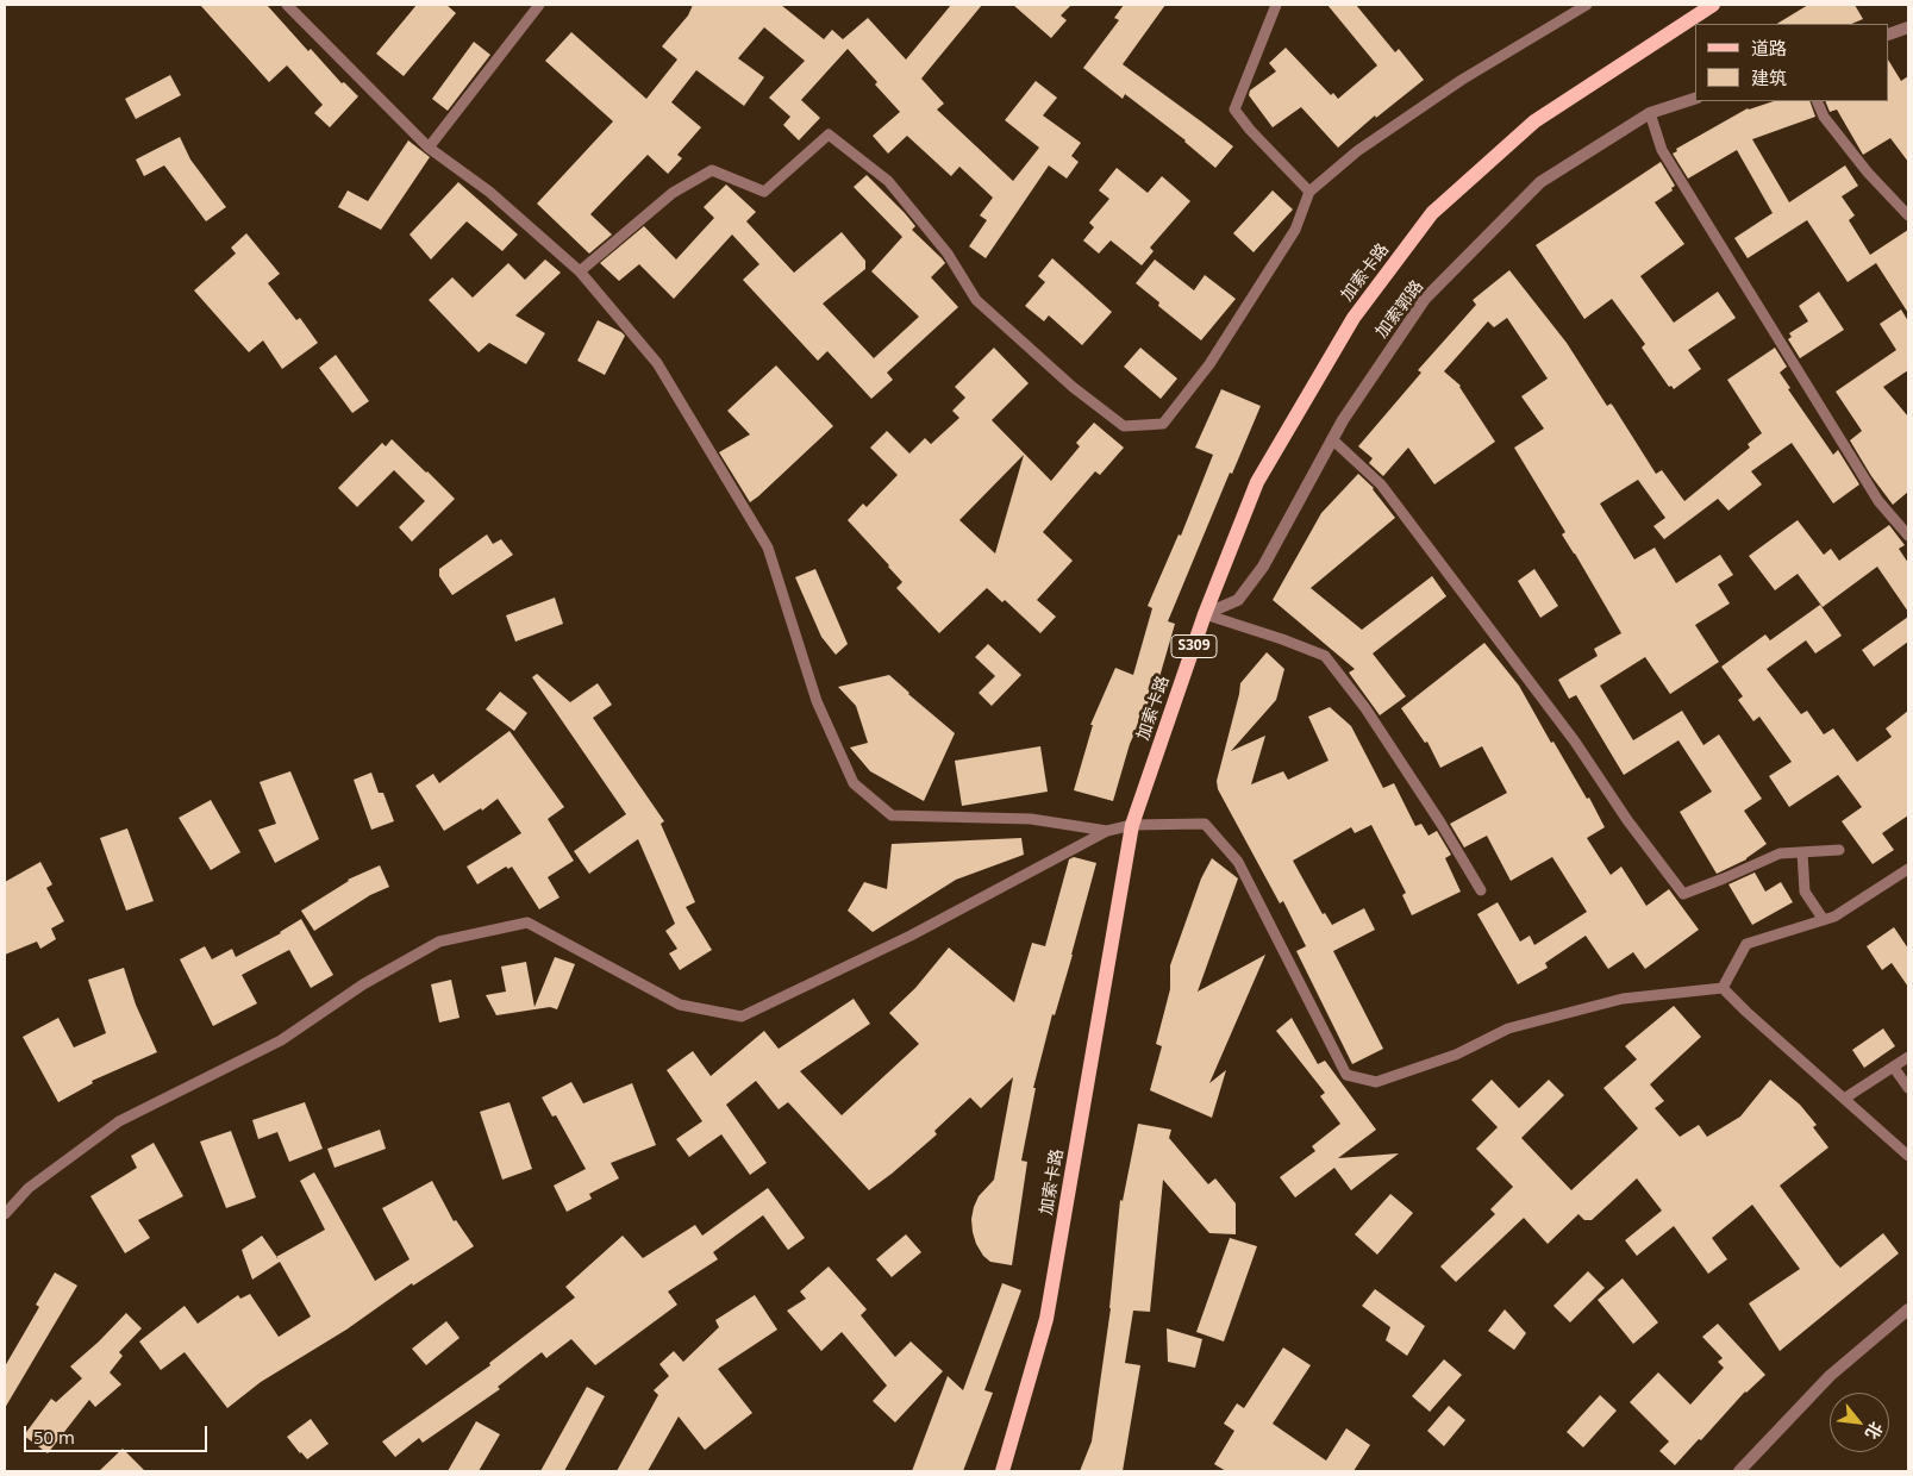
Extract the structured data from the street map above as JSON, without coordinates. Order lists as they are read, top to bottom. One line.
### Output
{"streets":{"main road":["加索卡路","S309"],"street":["加索郭路"]},"crossings":[["加索卡路","加索郭路"]],"legend":["道路","建筑"],"scale_bar":"50 m","north":"bottom right"}
